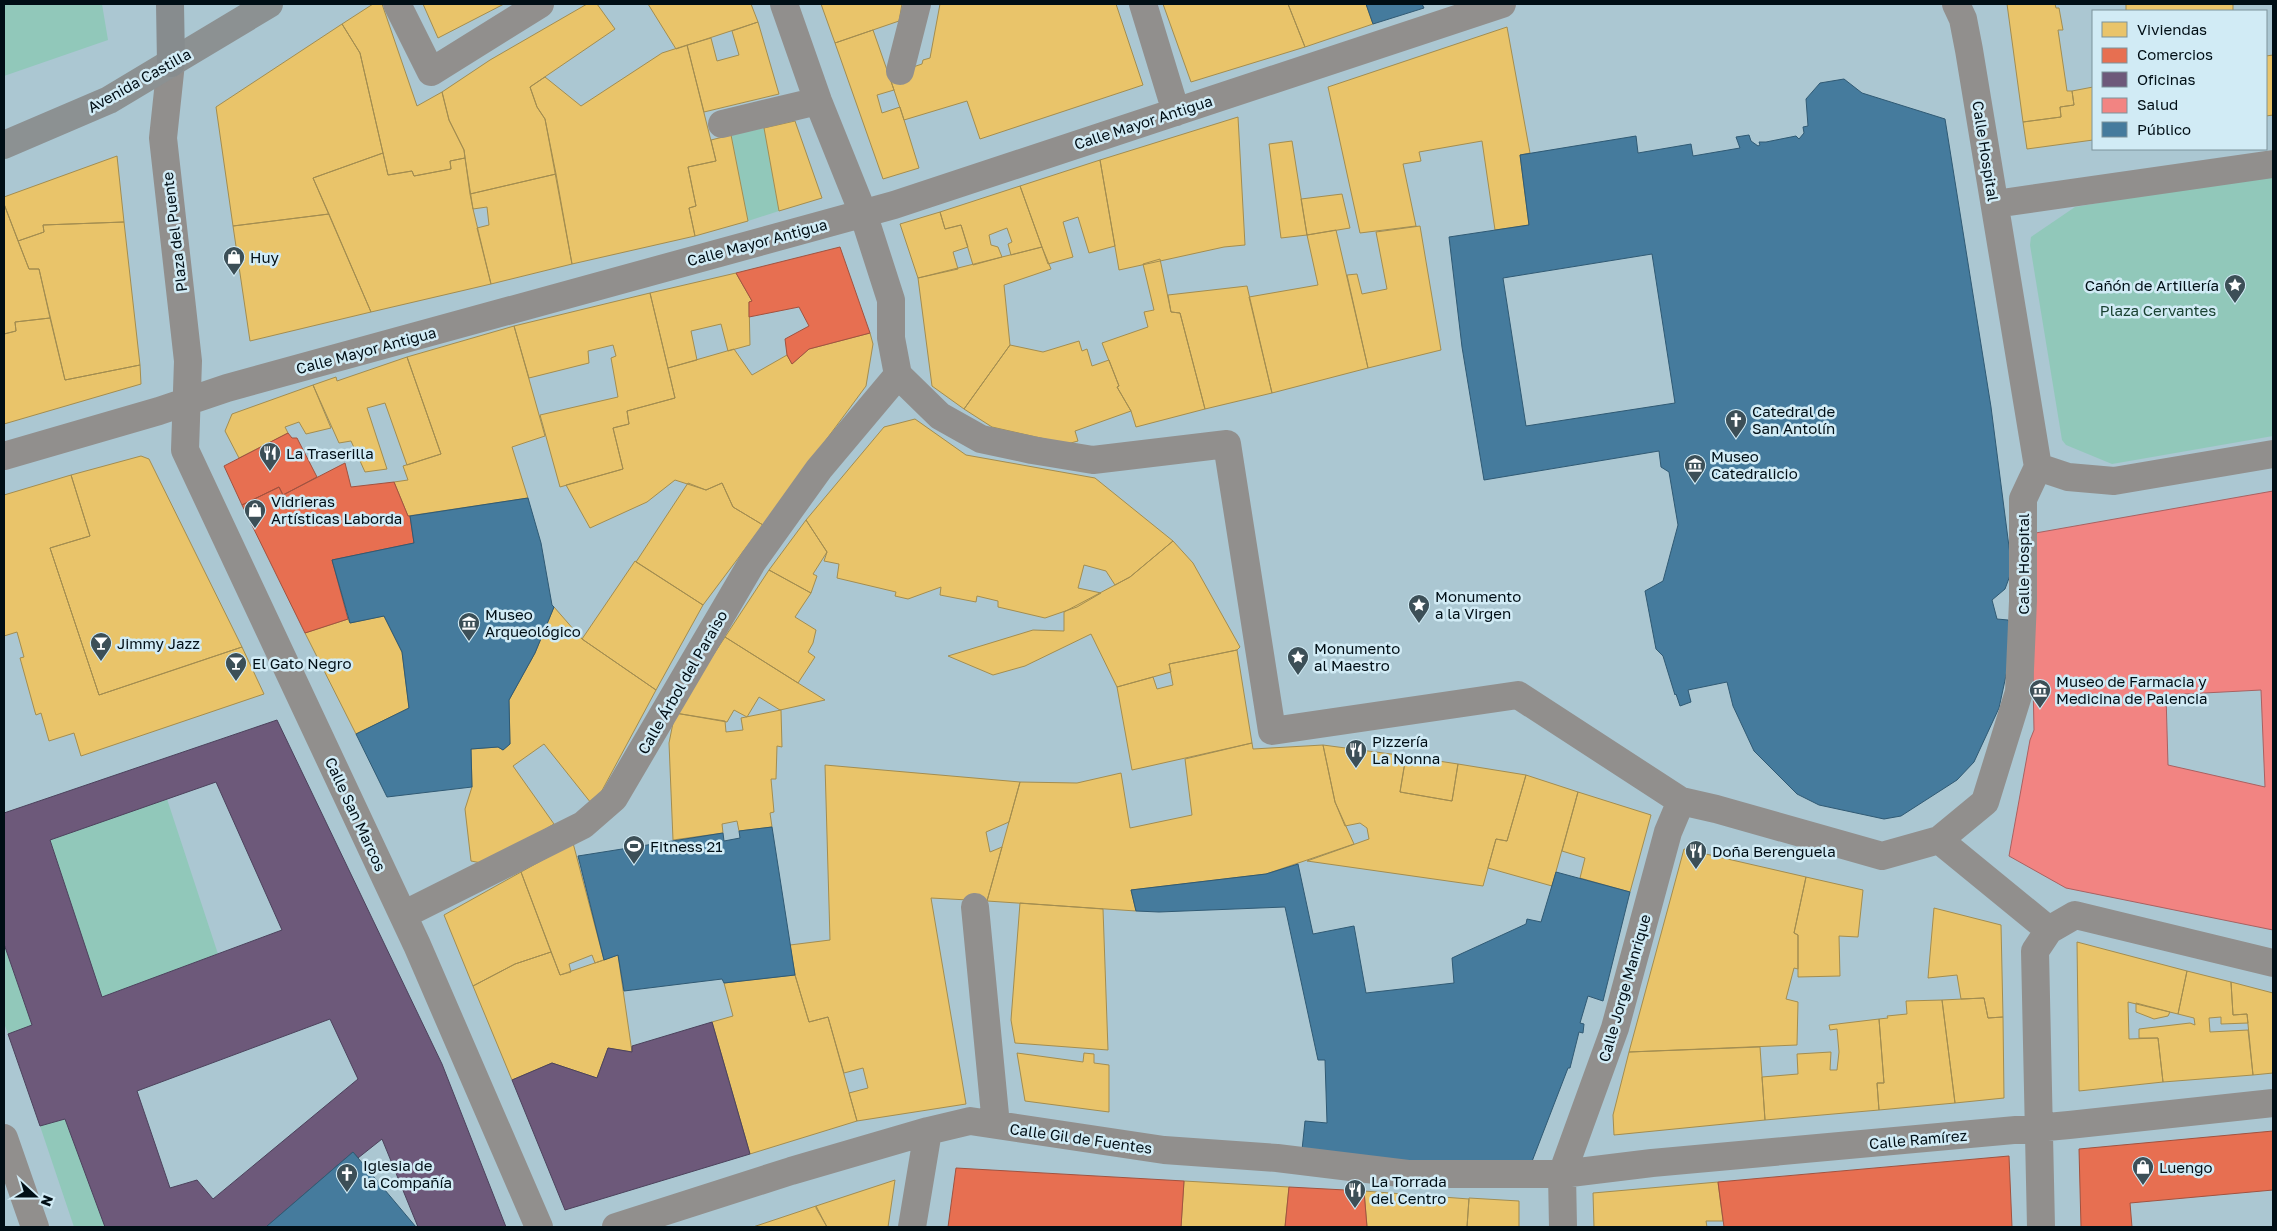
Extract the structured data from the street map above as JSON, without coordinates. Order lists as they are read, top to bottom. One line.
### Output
{"streets":{"main road":["Avenida Castilla"],"street":["Calle Mayor Antigua","Calle Hospital","Plaza del Puente","Calle Árbol del Paraiso","Calle San Marcos","Calle Jorge Manrique","Calle Gil de Fuentes","Calle Ramírez"]},"crossings":[["Avenida Castilla","Plaza del Puente"],["Calle Mayor Antigua","Plaza del Puente"],["Calle Mayor Antigua","Calle San Marcos"],["Calle Hospital","Calle Jorge Manrique"],["Plaza del Puente","Calle San Marcos"],["Calle Árbol del Paraiso","Calle San Marcos"],["Calle Jorge Manrique","Calle Gil de Fuentes"],["Calle Jorge Manrique","Calle Ramírez"],["Calle Gil de Fuentes","Calle Ramírez"]],"parks":["Plaza Cervantes"],"places":{"shop":["Huy","Vidrieras Artísticas Laborda","Luengo"],"place":["Cañón de Artillería","Monumento a la Virgen","Monumento al Maestro"],"church":["Catedral de San Antolín","Iglesia de la Compañía"],"restaurant":["La Traserilla","Pizzería La Nonna","Doña Berenguela","La Torrada del Centro"],"museum":["Museo Catedralicio","Museo Arqueológico","Museo de Farmacia y Medicina de Palencia"],"bar":["Jimmy Jazz","El Gato Negro"],"sports":["Fitness 21"]},"legend":["Viviendas","Comercios","Oficinas","Salud","Público"],"north":"right"}
